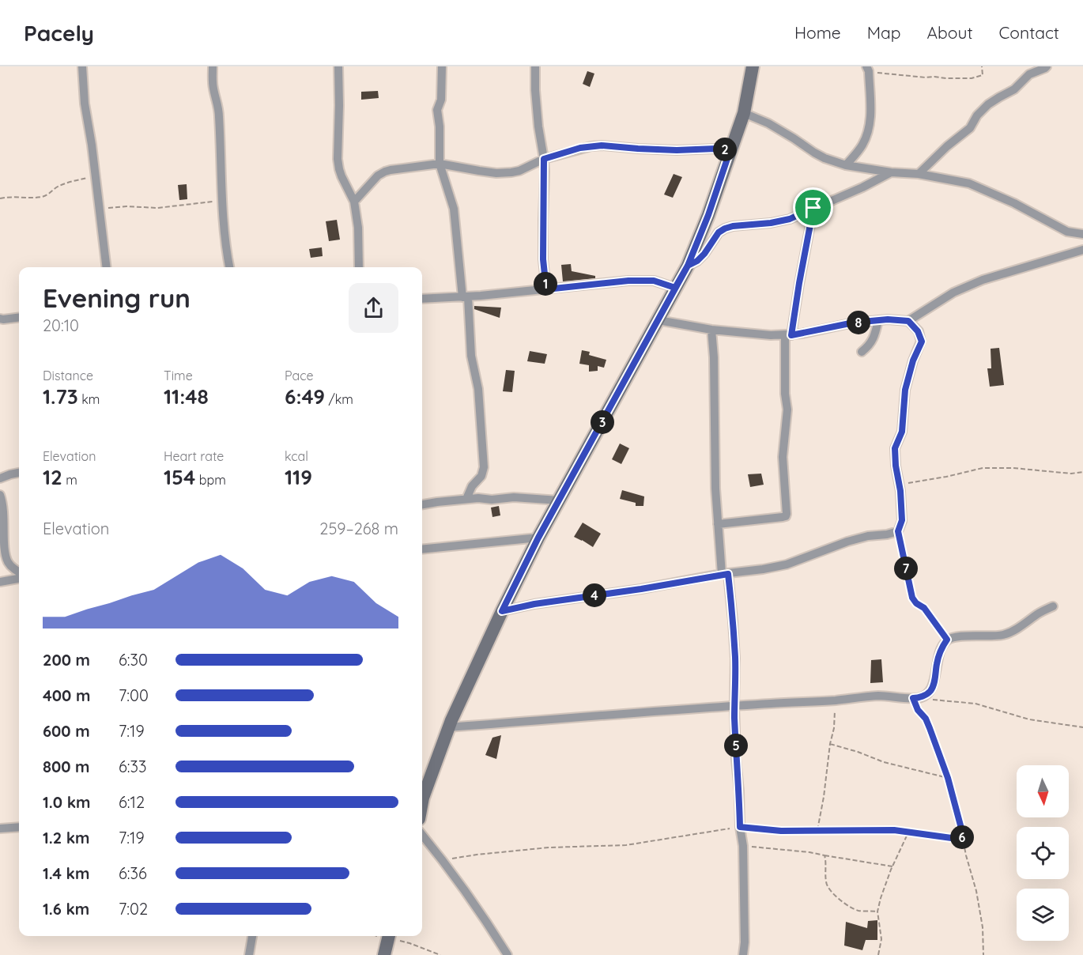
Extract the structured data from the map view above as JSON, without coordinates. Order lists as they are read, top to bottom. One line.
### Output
{"north":"bottom","page":{"header":"Pacely","nav":["Home","Map","About","Contact"],"pins":["2","1","8","3","7","4","5","6"],"heading":["Evening run","20:10"],"stats":[["Distance","1.73 km"],["Time","11:48"],["Pace","6:49 /km"],["Elevation","12 m"],["Heart rate","154 bpm"],["kcal","119"]],"chart":["Elevation","259–268 m"],"list":[{"name":"200 m","note":"6:30"},{"name":"400 m","note":"7:00"},{"name":"600 m","note":"7:19"},{"name":"800 m","note":"6:33"},{"name":"1.0 km","note":"6:12"},{"name":"1.2 km","note":"7:19"},{"name":"1.4 km","note":"6:36"},{"name":"1.6 km","note":"7:02"}]}}
